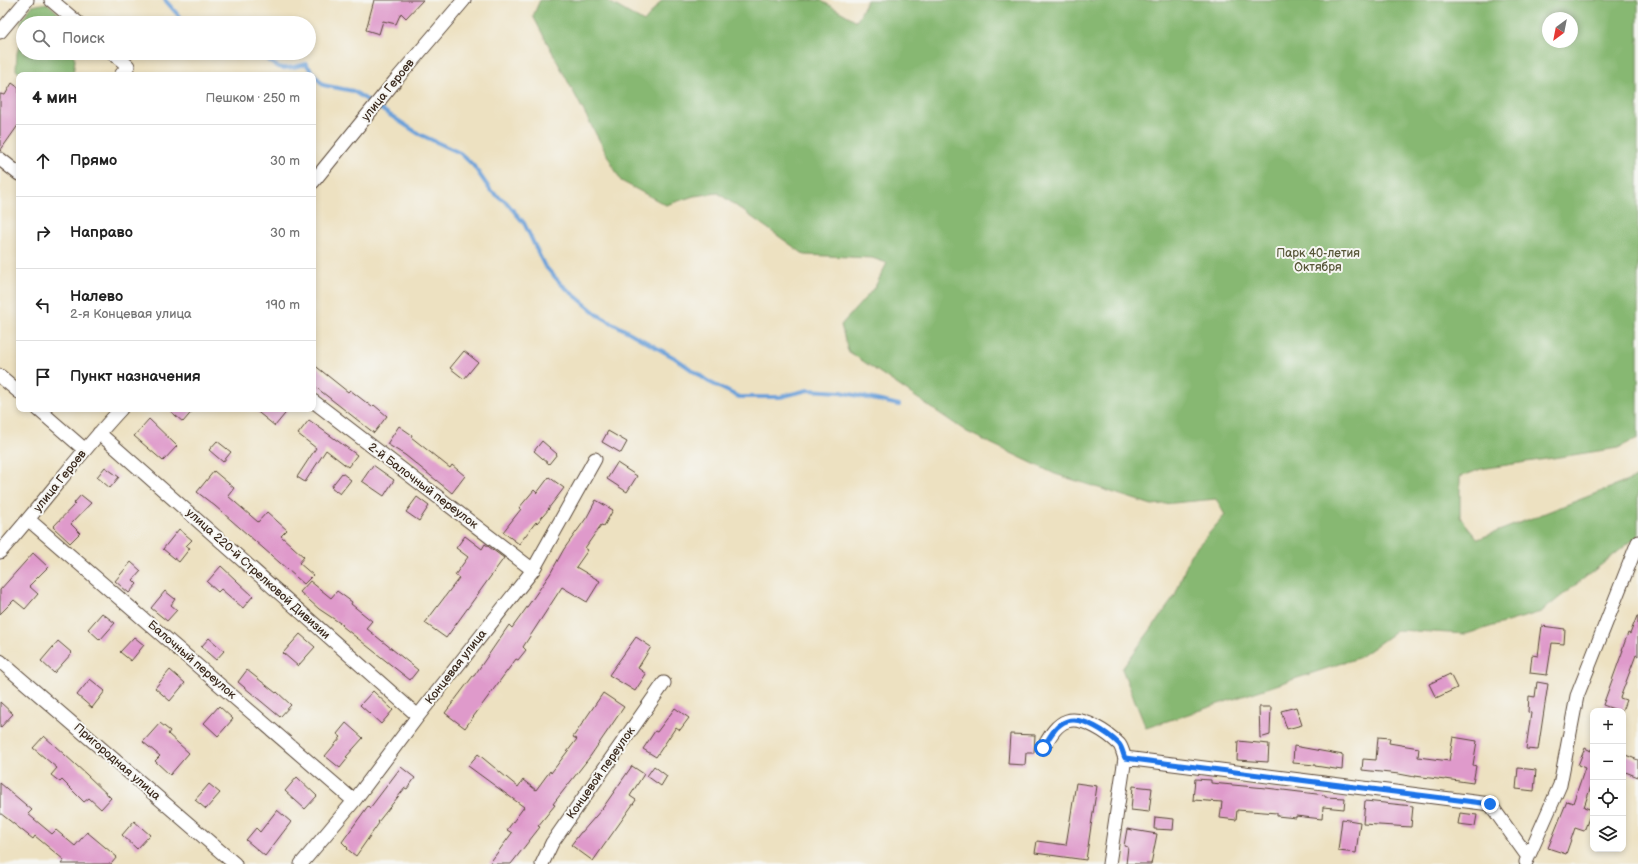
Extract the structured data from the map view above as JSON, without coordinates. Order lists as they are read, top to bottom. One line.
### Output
{"streets":{"street":["улица Героев","2-й Балочный переулок","улица 220-й Стрелковой Дивизии","Балочный переулок","Концевая улица","Пригородная улица","Концевой переулок"]},"crossings":[["улица Героев","улица 220-й Стрелковой Дивизии"],["улица Героев","Балочный переулок"],["2-й Балочный переулок","Концевая улица"],["улица 220-й Стрелковой Дивизии","Концевая улица"],["Балочный переулок","Концевая улица"]],"parks":["Парк 40-летия Октября"],"north":"bottom left","page":{"search":"Поиск","heading":["4 мин","Пешком · 250 m"],"list":[["Прямо","30 m"],["Направо","30 m"],["Налево","2-я Концевая улица","190 m"],"Пункт назначения"],"map_buttons":["+","−"]}}
